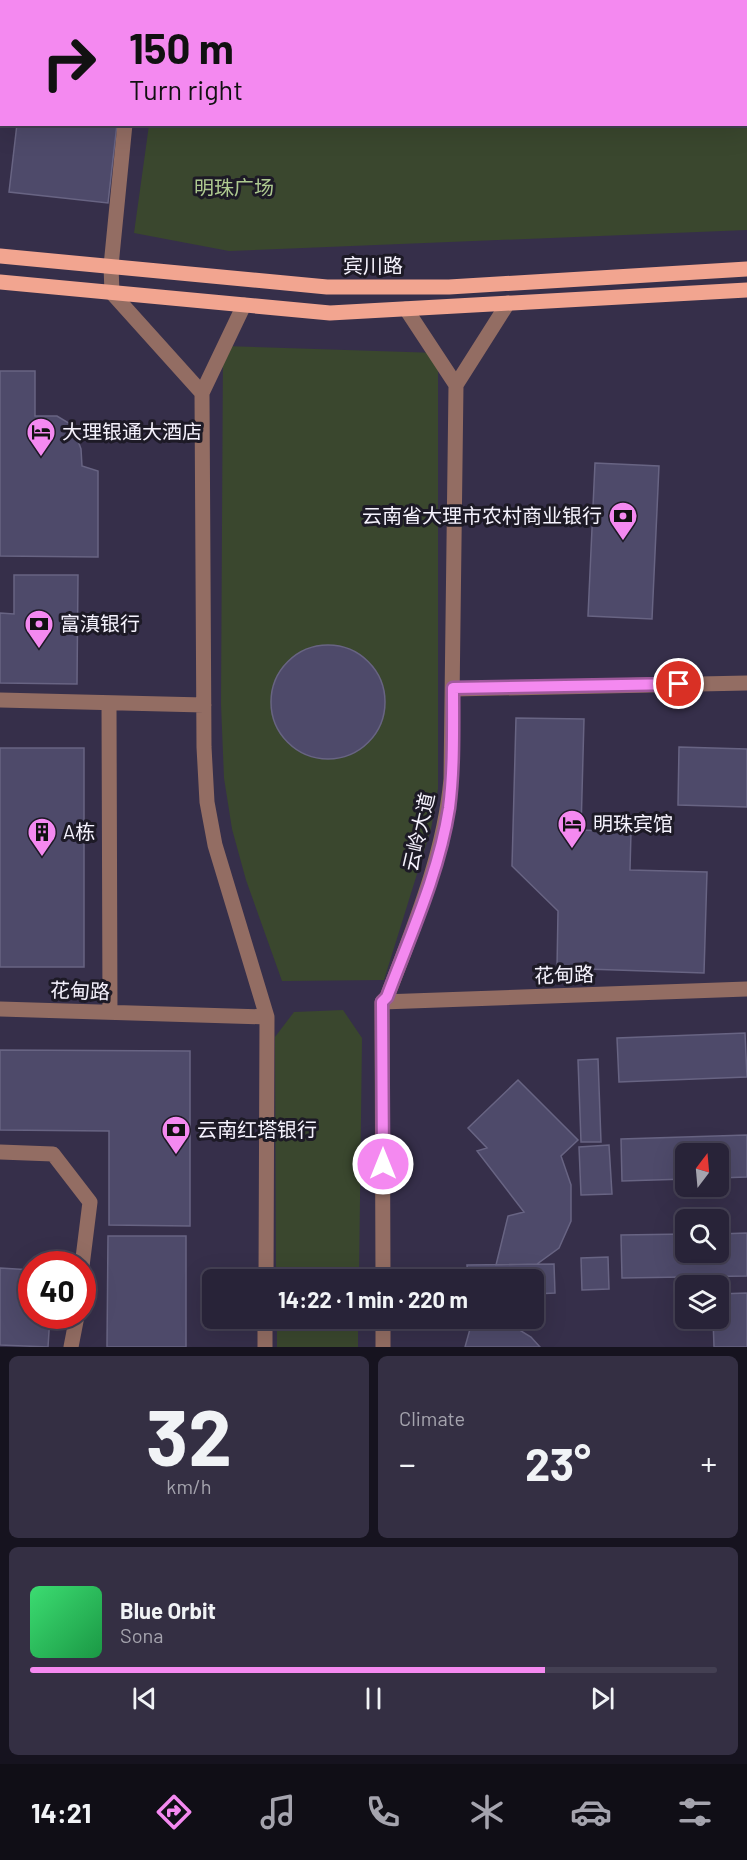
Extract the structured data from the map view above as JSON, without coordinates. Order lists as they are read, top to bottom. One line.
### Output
{"streets":{"main road":["宾川路"],"street":["云岭大道","花甸路"]},"crossings":[["云岭大道","花甸路"]],"parks":["明珠广场"],"places":{"hotel":["大理银通大酒店","明珠宾馆"],"bank":["云南省大理市农村商业银行","富滇银行","云南红塔银行"],"building":["A栋"]},"north":"top","page":{"turn":["150 m","Turn right"],"limit":"40","trip":"14:22 · 1 min · 220 m","tile":[["32","km/h"],"Climate"],"heat":["−","23°","+"],"song":["Blue Orbit","Sona"],"tabs":"14:21"}}
